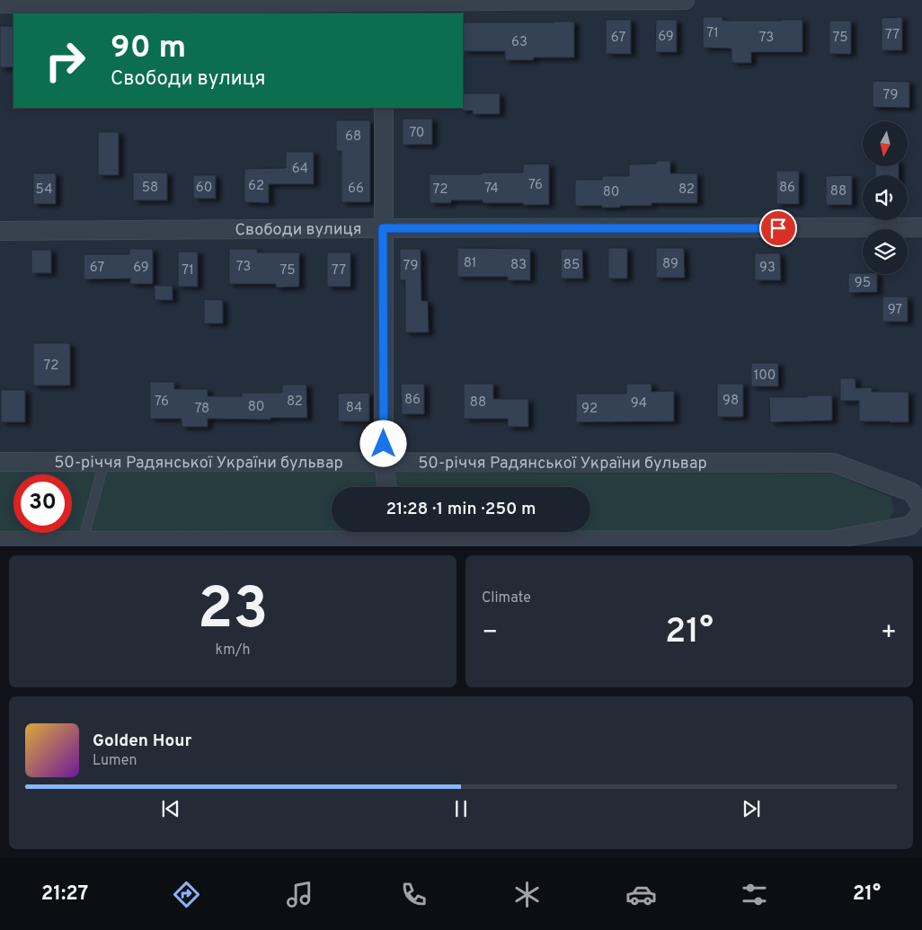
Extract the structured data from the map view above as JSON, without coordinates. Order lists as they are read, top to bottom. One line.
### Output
{"streets":{"street":["Свободи вулиця","50-річчя Радянської України бульвар"]},"house_numbers":["71","77","69","67","73","75","63","79","70","68","64","76","62","58","60","86","66","74","54","72","82","88","80","81","89","83","85","79","73","67","69","93","71","75","77","95","97","72","100","86","98","76","82","88","94","80","84","78","92"],"north":"bottom","page":{"turn":["90 m","Свободи вулиця"],"limit":"30","trip":"21:28 · 1 min · 250 m","tile":[["23","km/h"],"Climate"],"heat":["−","21°","+"],"song":["Golden Hour","Lumen"],"tabs":["21:27","21°"]}}
